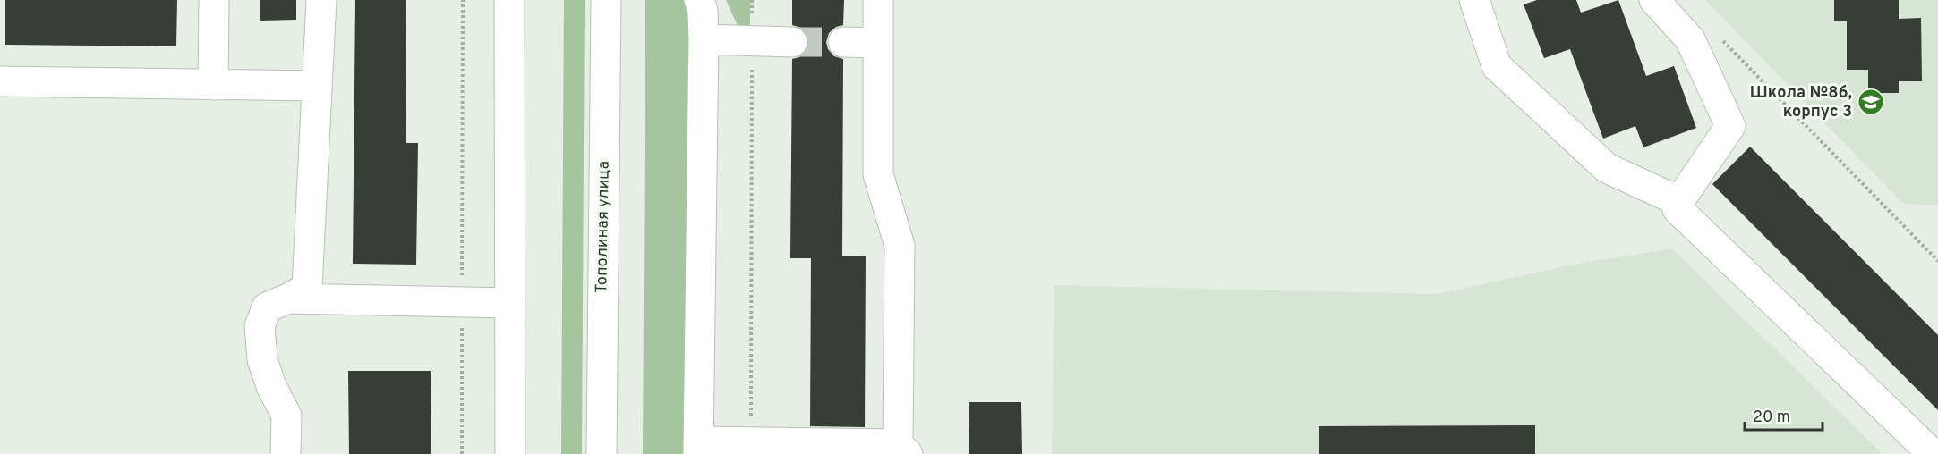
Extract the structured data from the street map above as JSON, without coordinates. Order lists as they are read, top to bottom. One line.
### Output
{"streets":{"main road":["Тополиная улица"]},"places":{"school or university":["Школа №86, корпус 3"]},"scale_bar":"20 m"}
